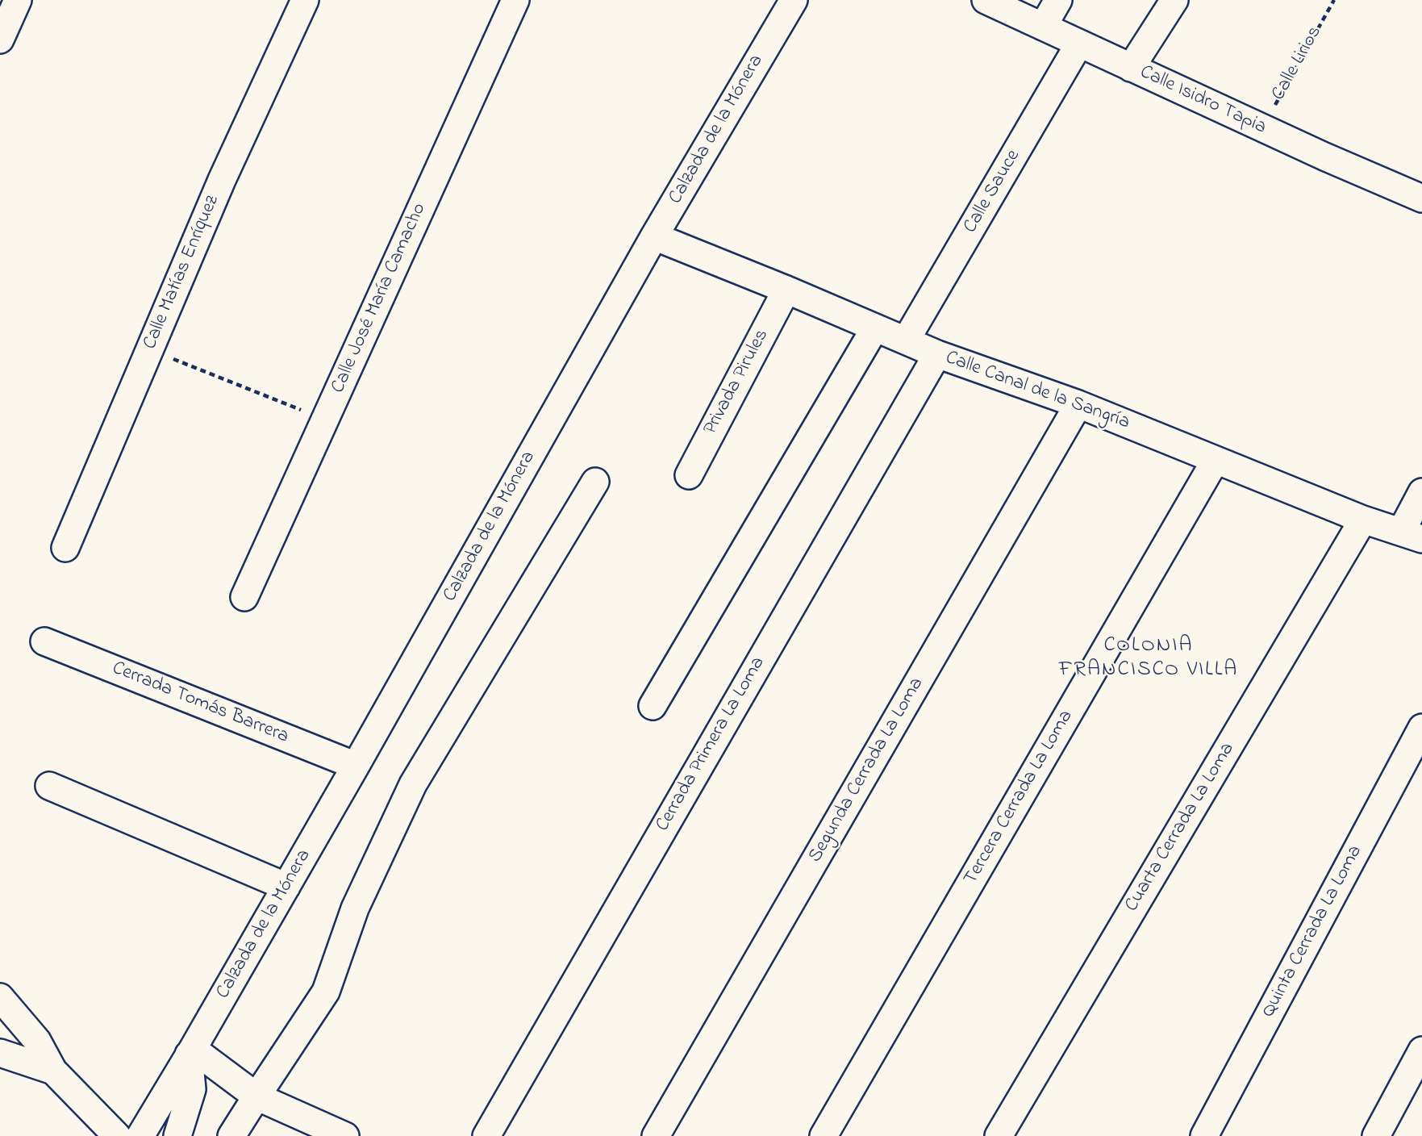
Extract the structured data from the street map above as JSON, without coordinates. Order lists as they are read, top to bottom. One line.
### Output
{"streets":{"street":["Calle Isidro Tapia","Calzada de la Mónera","Calle Sauce","Calle Matías Enríquez","Calle José María Camacho","Privada Pirules","Calle Canal de la Sangría","Cerrada Tomás Barrera","Cerrada Primera La Loma","Segunda Cerrada La Loma","Tercera Cerrada La Loma","Cuarta Cerrada La Loma","Quinta Cerrada La Loma"],"path":["Calle Lirios"]},"crossings":[["Calle Lirios","Calle Isidro Tapia"],["Calle Isidro Tapia","Calle Sauce"],["Calzada de la Mónera","Calle Canal de la Sangría"],["Calzada de la Mónera","Cerrada Tomás Barrera"],["Calle Sauce","Calle Canal de la Sangría"],["Privada Pirules","Calle Canal de la Sangría"],["Calle Canal de la Sangría","Cerrada Primera La Loma"],["Calle Canal de la Sangría","Segunda Cerrada La Loma"],["Calle Canal de la Sangría","Tercera Cerrada La Loma"],["Calle Canal de la Sangría","Cuarta Cerrada La Loma"]],"districts":["COLONIA FRANCISCO VILLA"]}
